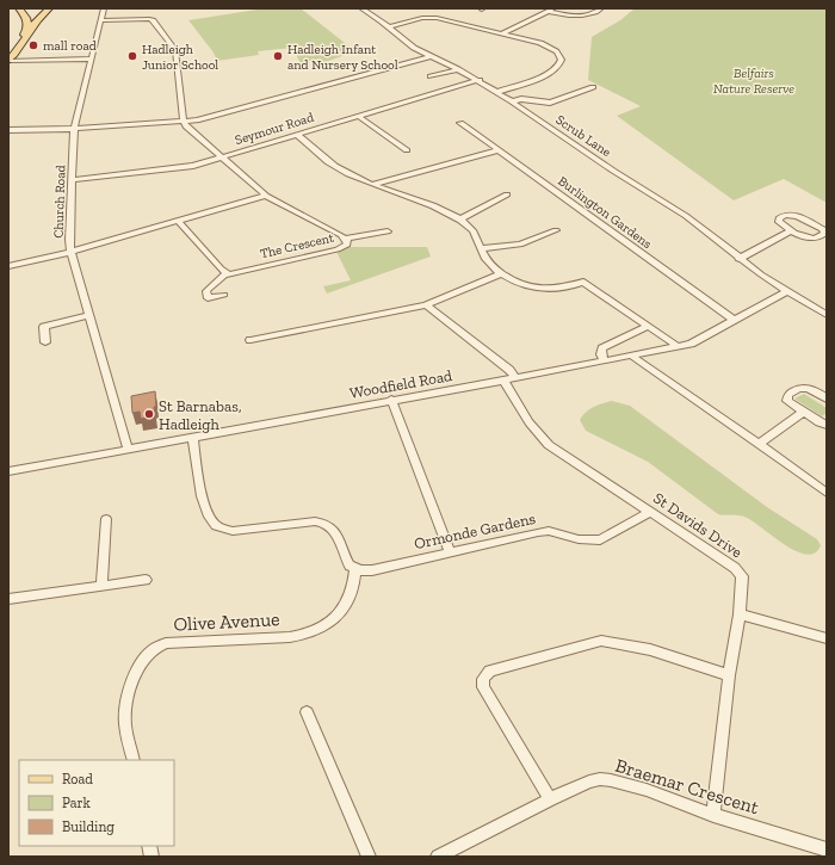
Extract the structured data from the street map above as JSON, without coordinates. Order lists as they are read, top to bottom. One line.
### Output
{"streets":{"street":["Seymour Road","Scrub Lane","Church Road","Burlington Gardens","The Crescent","Woodfield Road","St Davids Drive","Ormonde Gardens","Olive Avenue","Braemar Crescent"]},"crossings":[["Seymour Road","Scrub Lane"],["Seymour Road","Church Road"],["Seymour Road","The Crescent"],["Scrub Lane","Woodfield Road"],["Church Road","Woodfield Road"],["Burlington Gardens","Woodfield Road"],["Woodfield Road","St Davids Drive"],["St Davids Drive","Ormonde Gardens"],["St Davids Drive","Braemar Crescent"],["Ormonde Gardens","Olive Avenue"]],"parks":["Belfairs Nature Reserve"],"places":["mall road","Hadleigh Junior School","Hadleigh Infant and Nursery School","St Barnabas, Hadleigh"],"legend":["Road","Park","Building"]}
